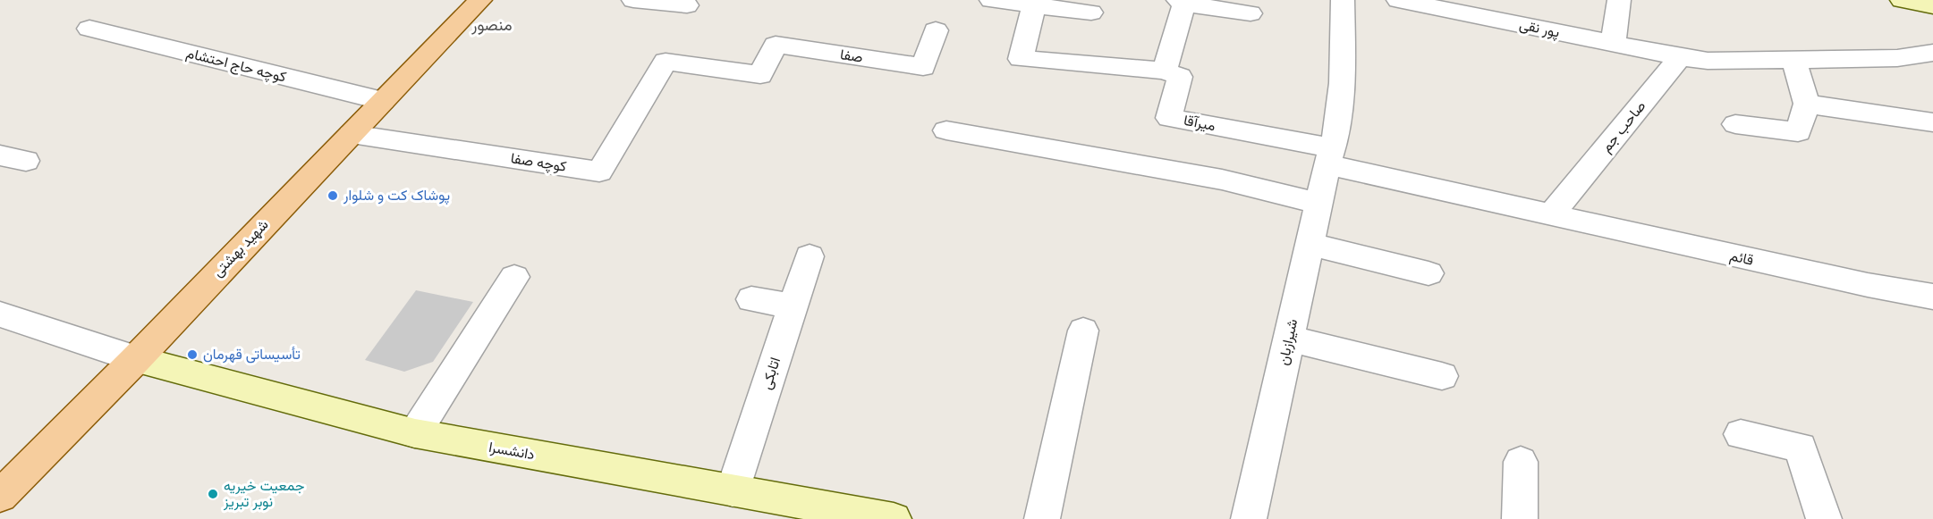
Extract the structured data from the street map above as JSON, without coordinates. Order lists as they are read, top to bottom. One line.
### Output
{"streets":{"main road":["شهید بهشتى","دانشسرا"],"street":["پور نقی","صفا","کوچه حاج احتشام","میرآقا","صاحب جم","کوچه صفا","قائم","شیرازبان","اتابکی"]},"crossings":[["پور نقی","صاحب جم"],["صفا","کوچه صفا"],["کوچه حاج احتشام","شهید بهشتى"],["میرآقا","شیرازبان"],["صاحب جم","قائم"],["کوچه صفا","شهید بهشتى"],["شهید بهشتى","دانشسرا"],["اتابکی","دانشسرا"]],"districts":["منصور"],"places":["پوشاک کت و شلوار","تأسیساتی قهرمان","جمعیت خیریه نوبر تبریز"]}
